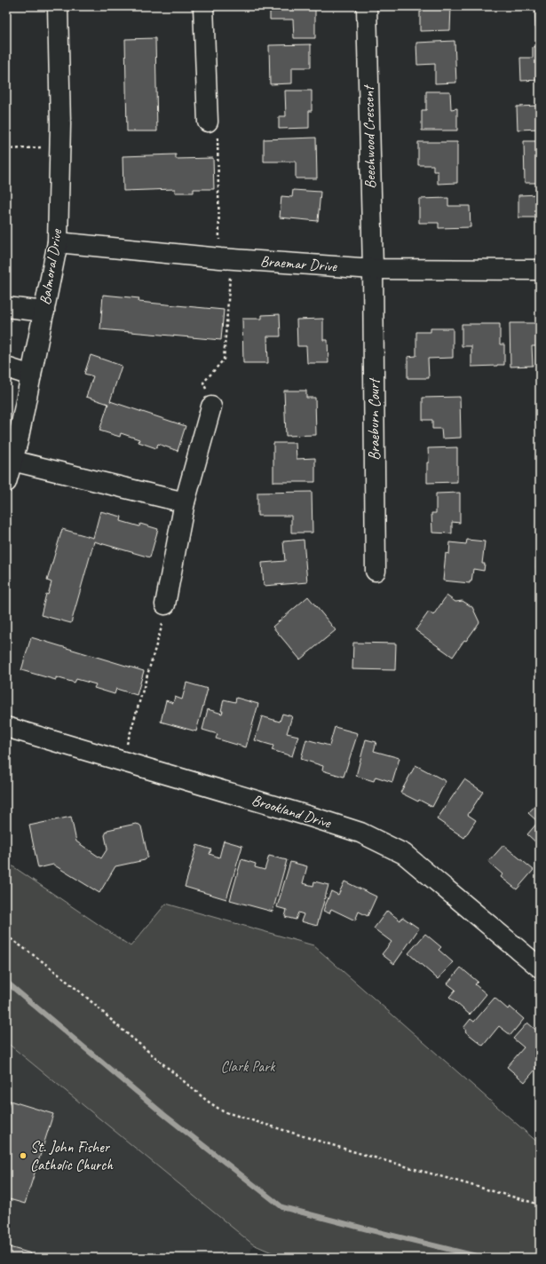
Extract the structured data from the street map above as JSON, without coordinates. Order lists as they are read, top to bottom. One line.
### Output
{"streets":{"street":["Beechwood Crescent","Braemar Drive","Balmoral Drive","Braeburn Court","Brookland Drive"]},"crossings":[["Beechwood Crescent","Braemar Drive"],["Beechwood Crescent","Braeburn Court"],["Braemar Drive","Balmoral Drive"],["Braemar Drive","Braeburn Court"]],"parks":["Clark Park"],"places":["St. John Fisher Catholic Church"]}
